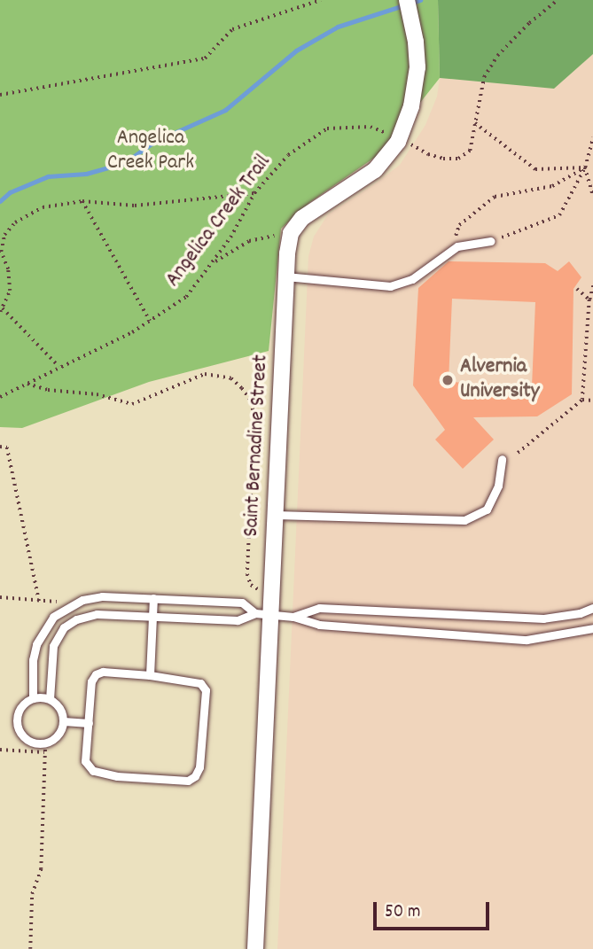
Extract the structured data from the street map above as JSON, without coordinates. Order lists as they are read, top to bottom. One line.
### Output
{"streets":{"street":["Saint Bernadine Street"],"path":["Angelica Creek Trail"]},"parks":["Angelica Creek Park"],"places":["Alvernia University"],"scale_bar":"50 m"}
